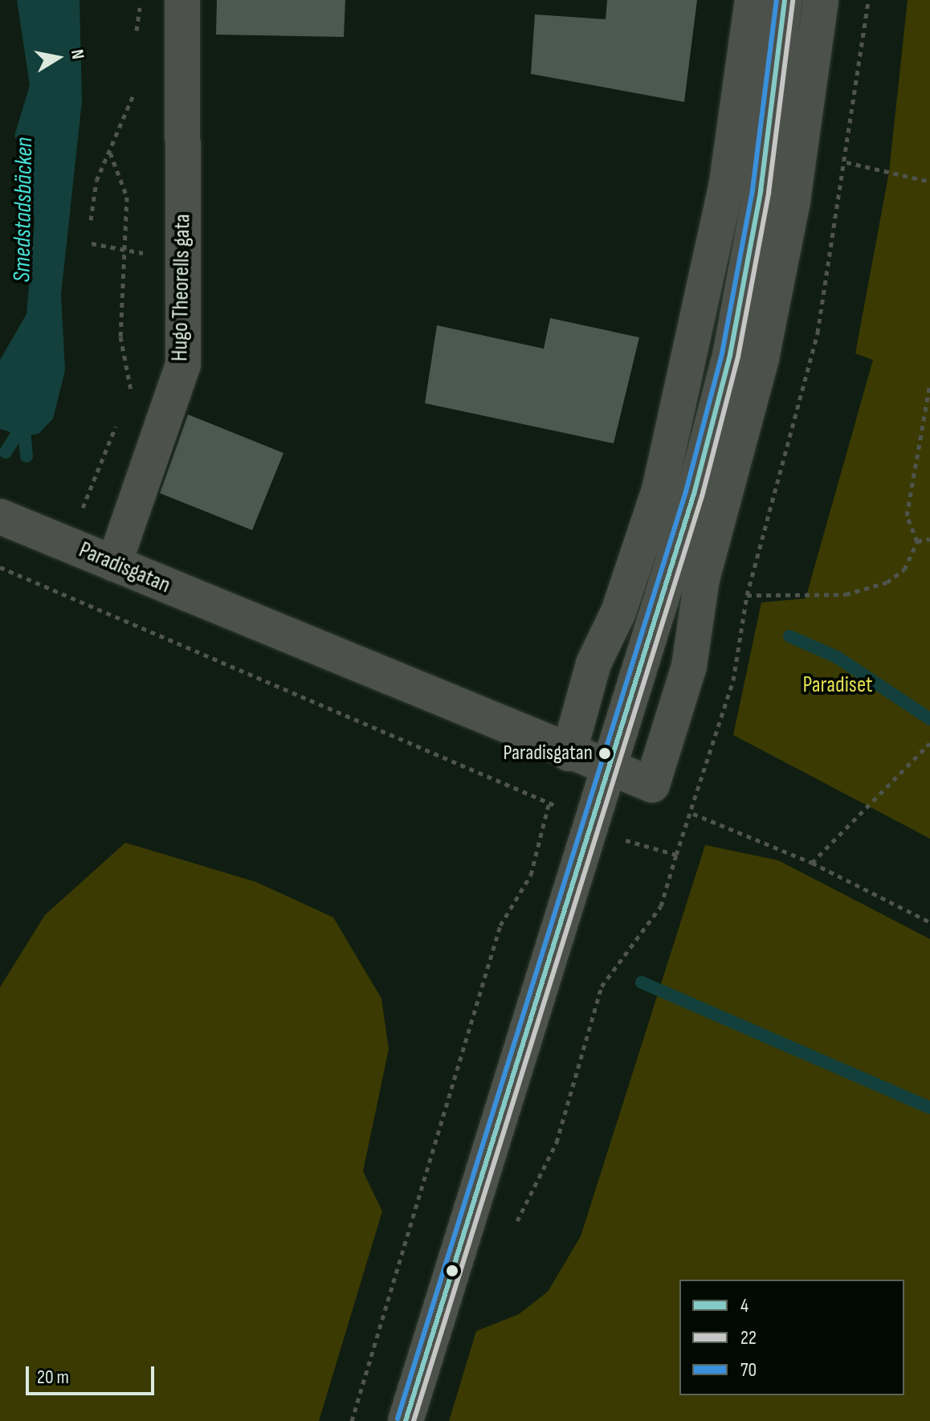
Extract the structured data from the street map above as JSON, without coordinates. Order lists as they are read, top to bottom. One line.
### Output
{"streets":{"street":["Hugo Theorells gata","Paradisgatan"]},"crossings":[["Hugo Theorells gata","Paradisgatan"]],"water":["Smedstadsbäcken"],"parks":["Paradiset"],"places":["Paradisgatan"],"lines":["transit line 4","transit line 70","transit line 22"],"legend":["4","22","70"],"scale_bar":"20 m","north":"right"}
